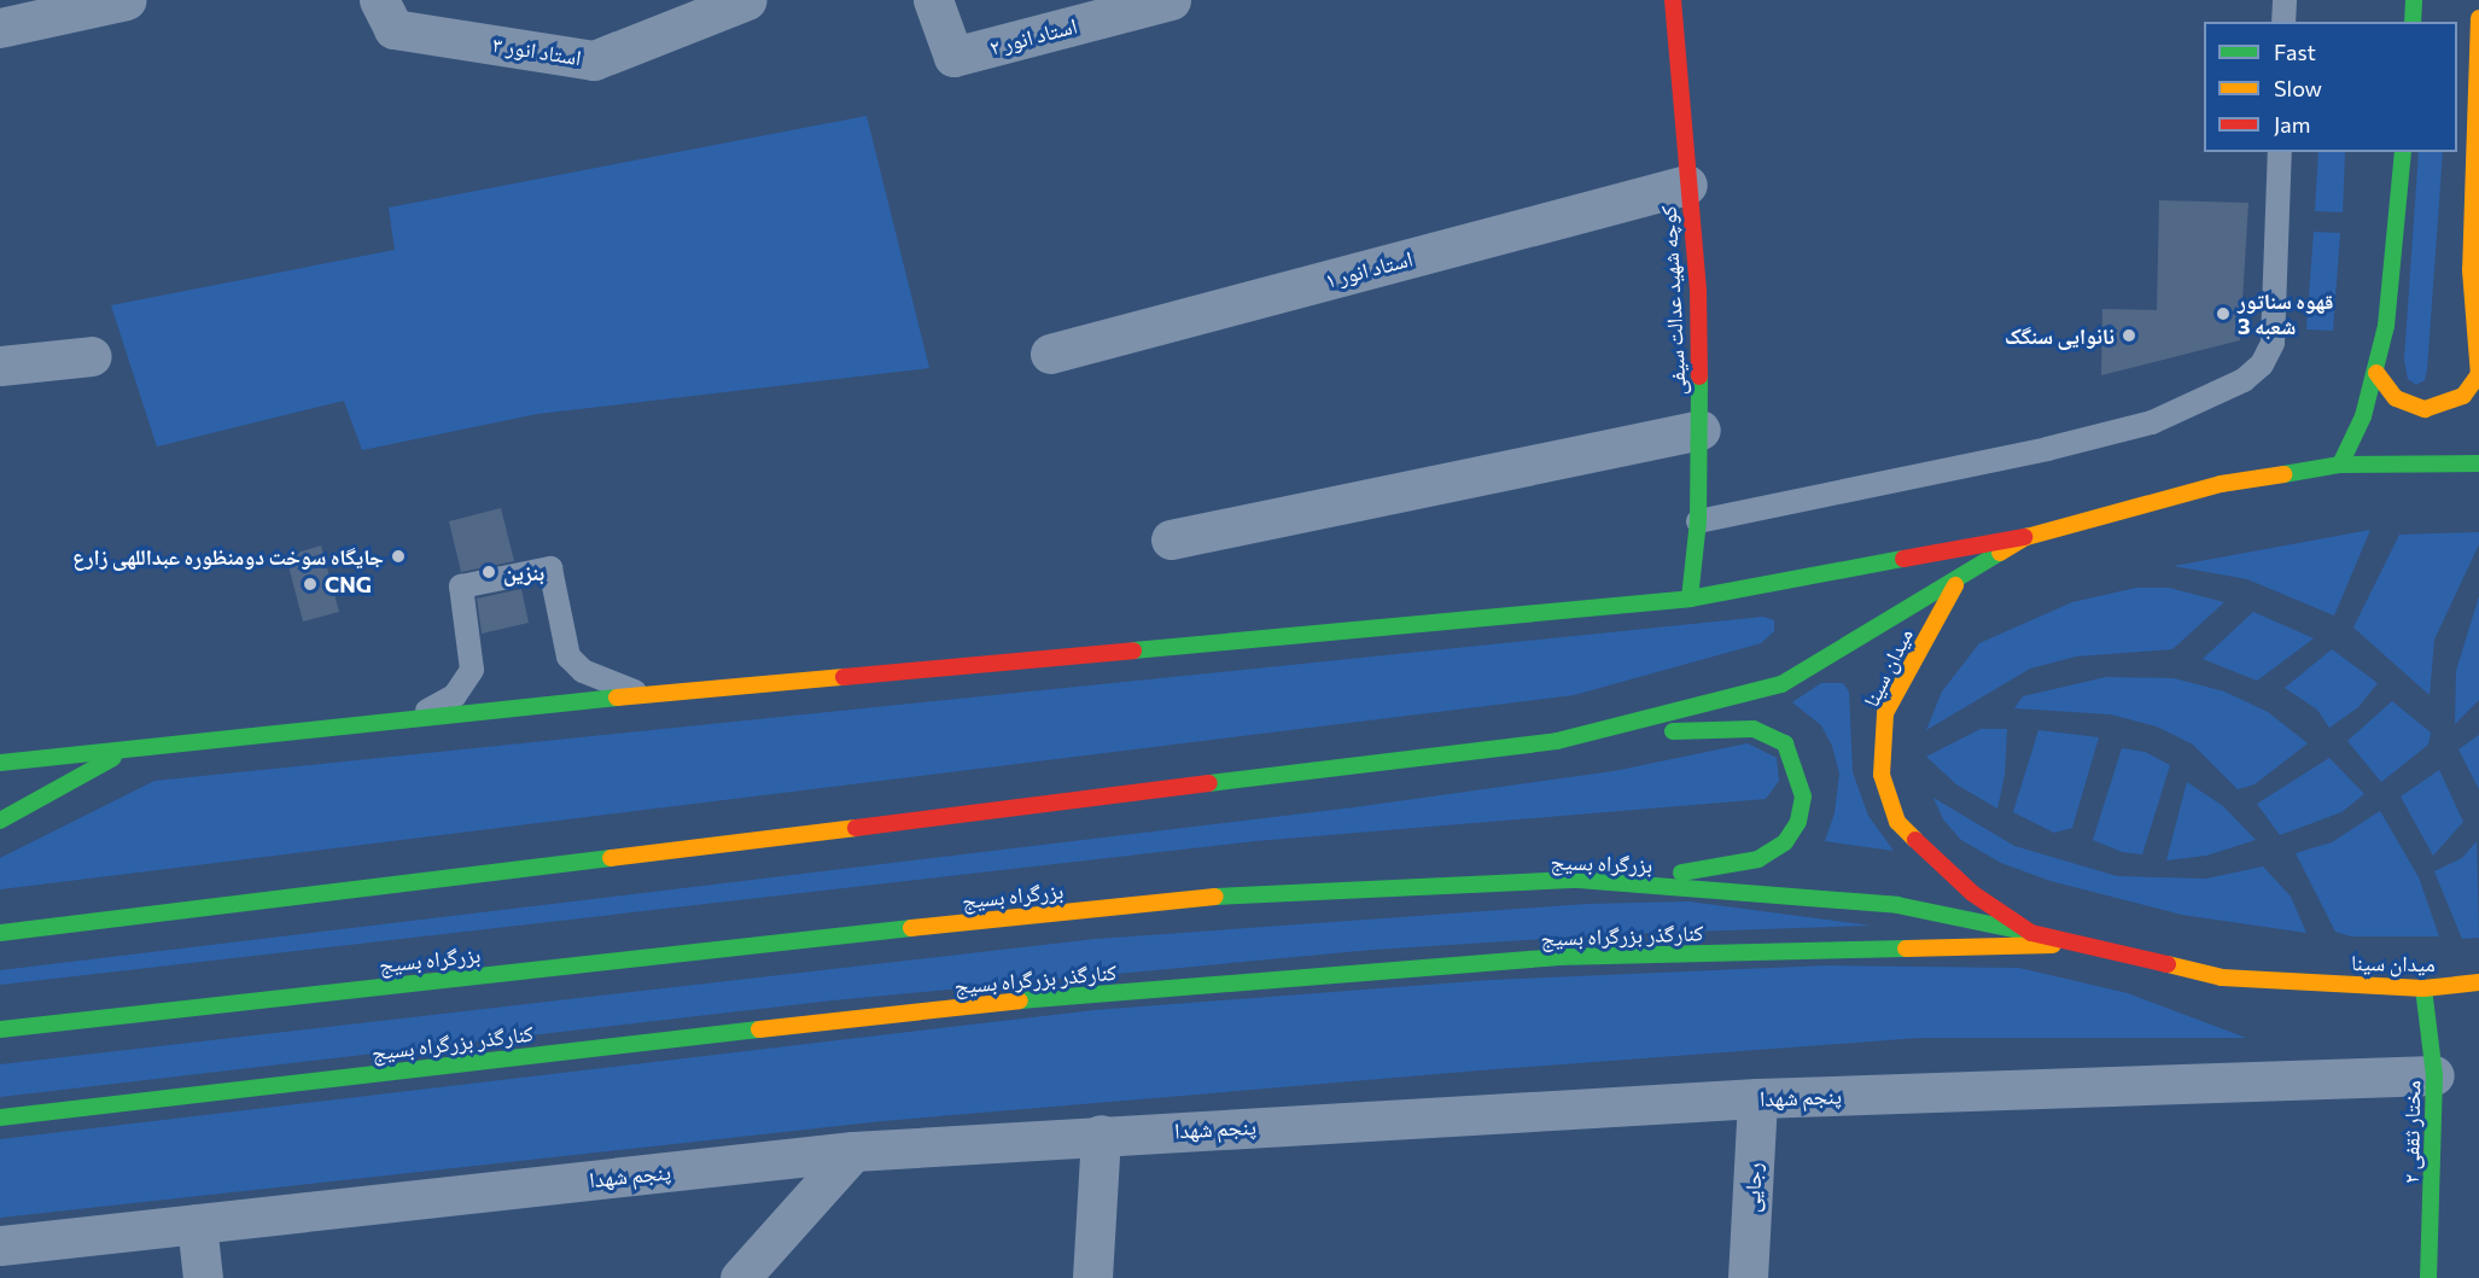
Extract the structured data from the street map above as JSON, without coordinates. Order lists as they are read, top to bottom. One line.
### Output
{"streets":{"main road":["کوچه شهید عدالت سیفی","میدان سینا","بزرگراه بسیج","کنارگذر بزرگراه بسیج","مختار ثقفی ۲"],"street":["استاد انور ۲","استاد انور ۳","استاد انور ۱","پنجم شهدا","رجایی"]},"crossings":[["استاد انور ۱","کوچه شهید عدالت سیفی"],["میدان سینا","بزرگراه بسیج"],["میدان سینا","کنارگذر بزرگراه بسیج"],["میدان سینا","مختار ثقفی ۲"],["پنجم شهدا","مختار ثقفی ۲"],["پنجم شهدا","رجایی"]],"places":["قهوه سناتور شعبه 3","نانوایی سنگک","جایگاه سوخت دومنظوره عبداللهی زارع","بنزین","CNG"],"legend":["Fast","Slow","Jam"]}
